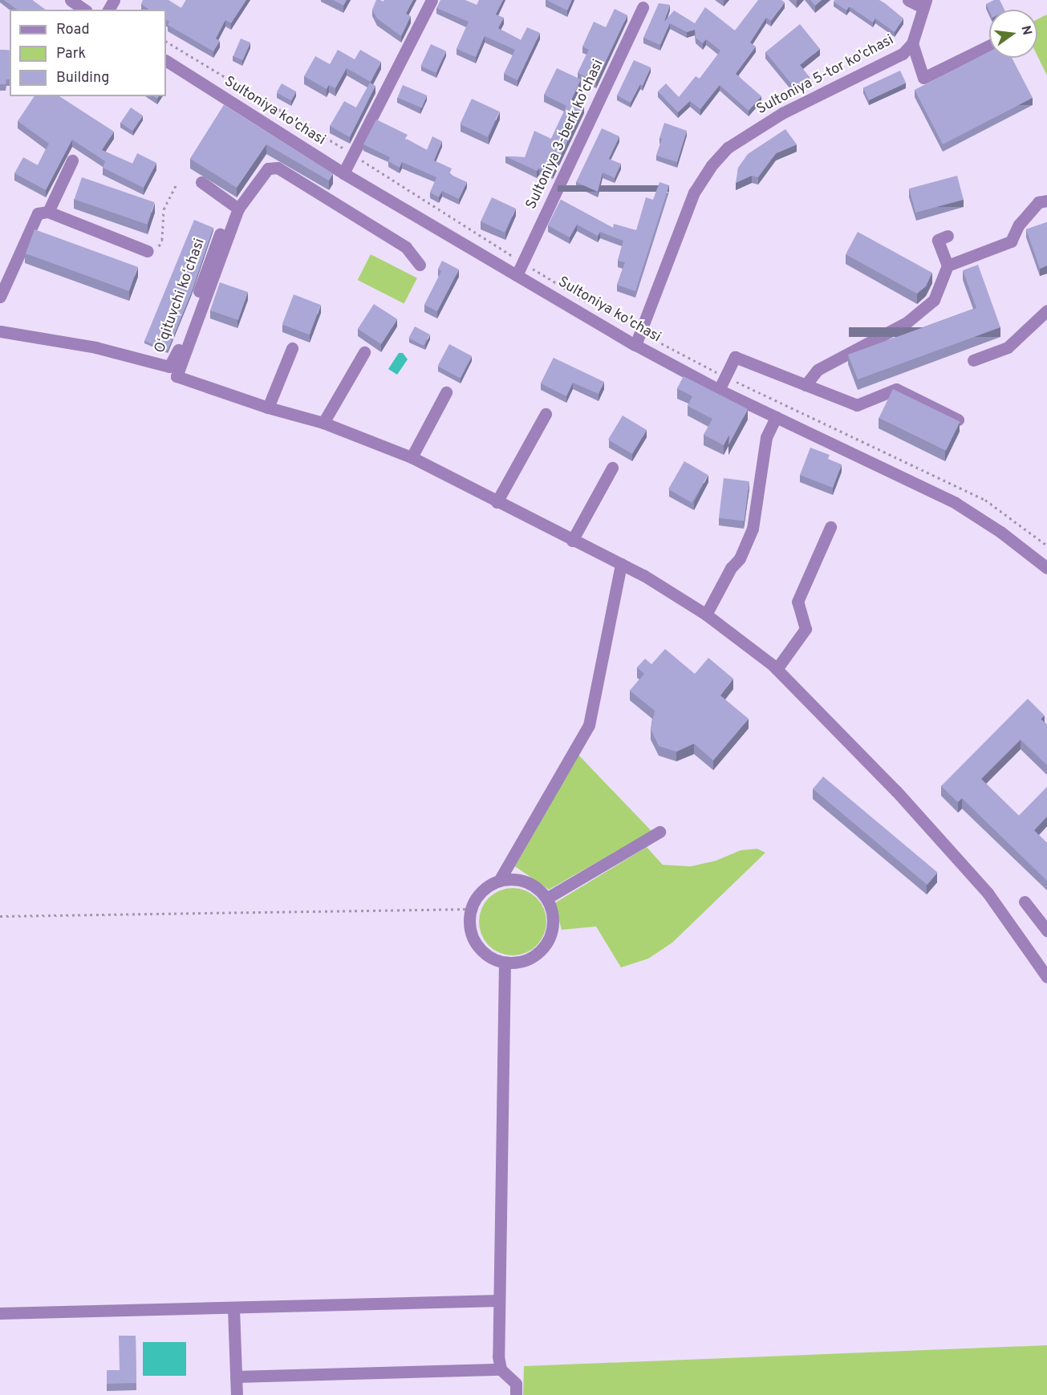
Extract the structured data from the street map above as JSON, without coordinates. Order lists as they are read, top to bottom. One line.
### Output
{"streets":{"street":["Sultoniya 5-tor ko'chasi","Sultoniya ko'chasi","Sultoniya 3-berk ko'chasi","Oʻqituvchi koʻchasi"]},"crossings":[["Sultoniya 5-tor ko'chasi","Sultoniya ko'chasi"],["Sultoniya ko'chasi","Sultoniya 3-berk ko'chasi"]],"legend":["Road","Park","Building"],"north":"right"}
